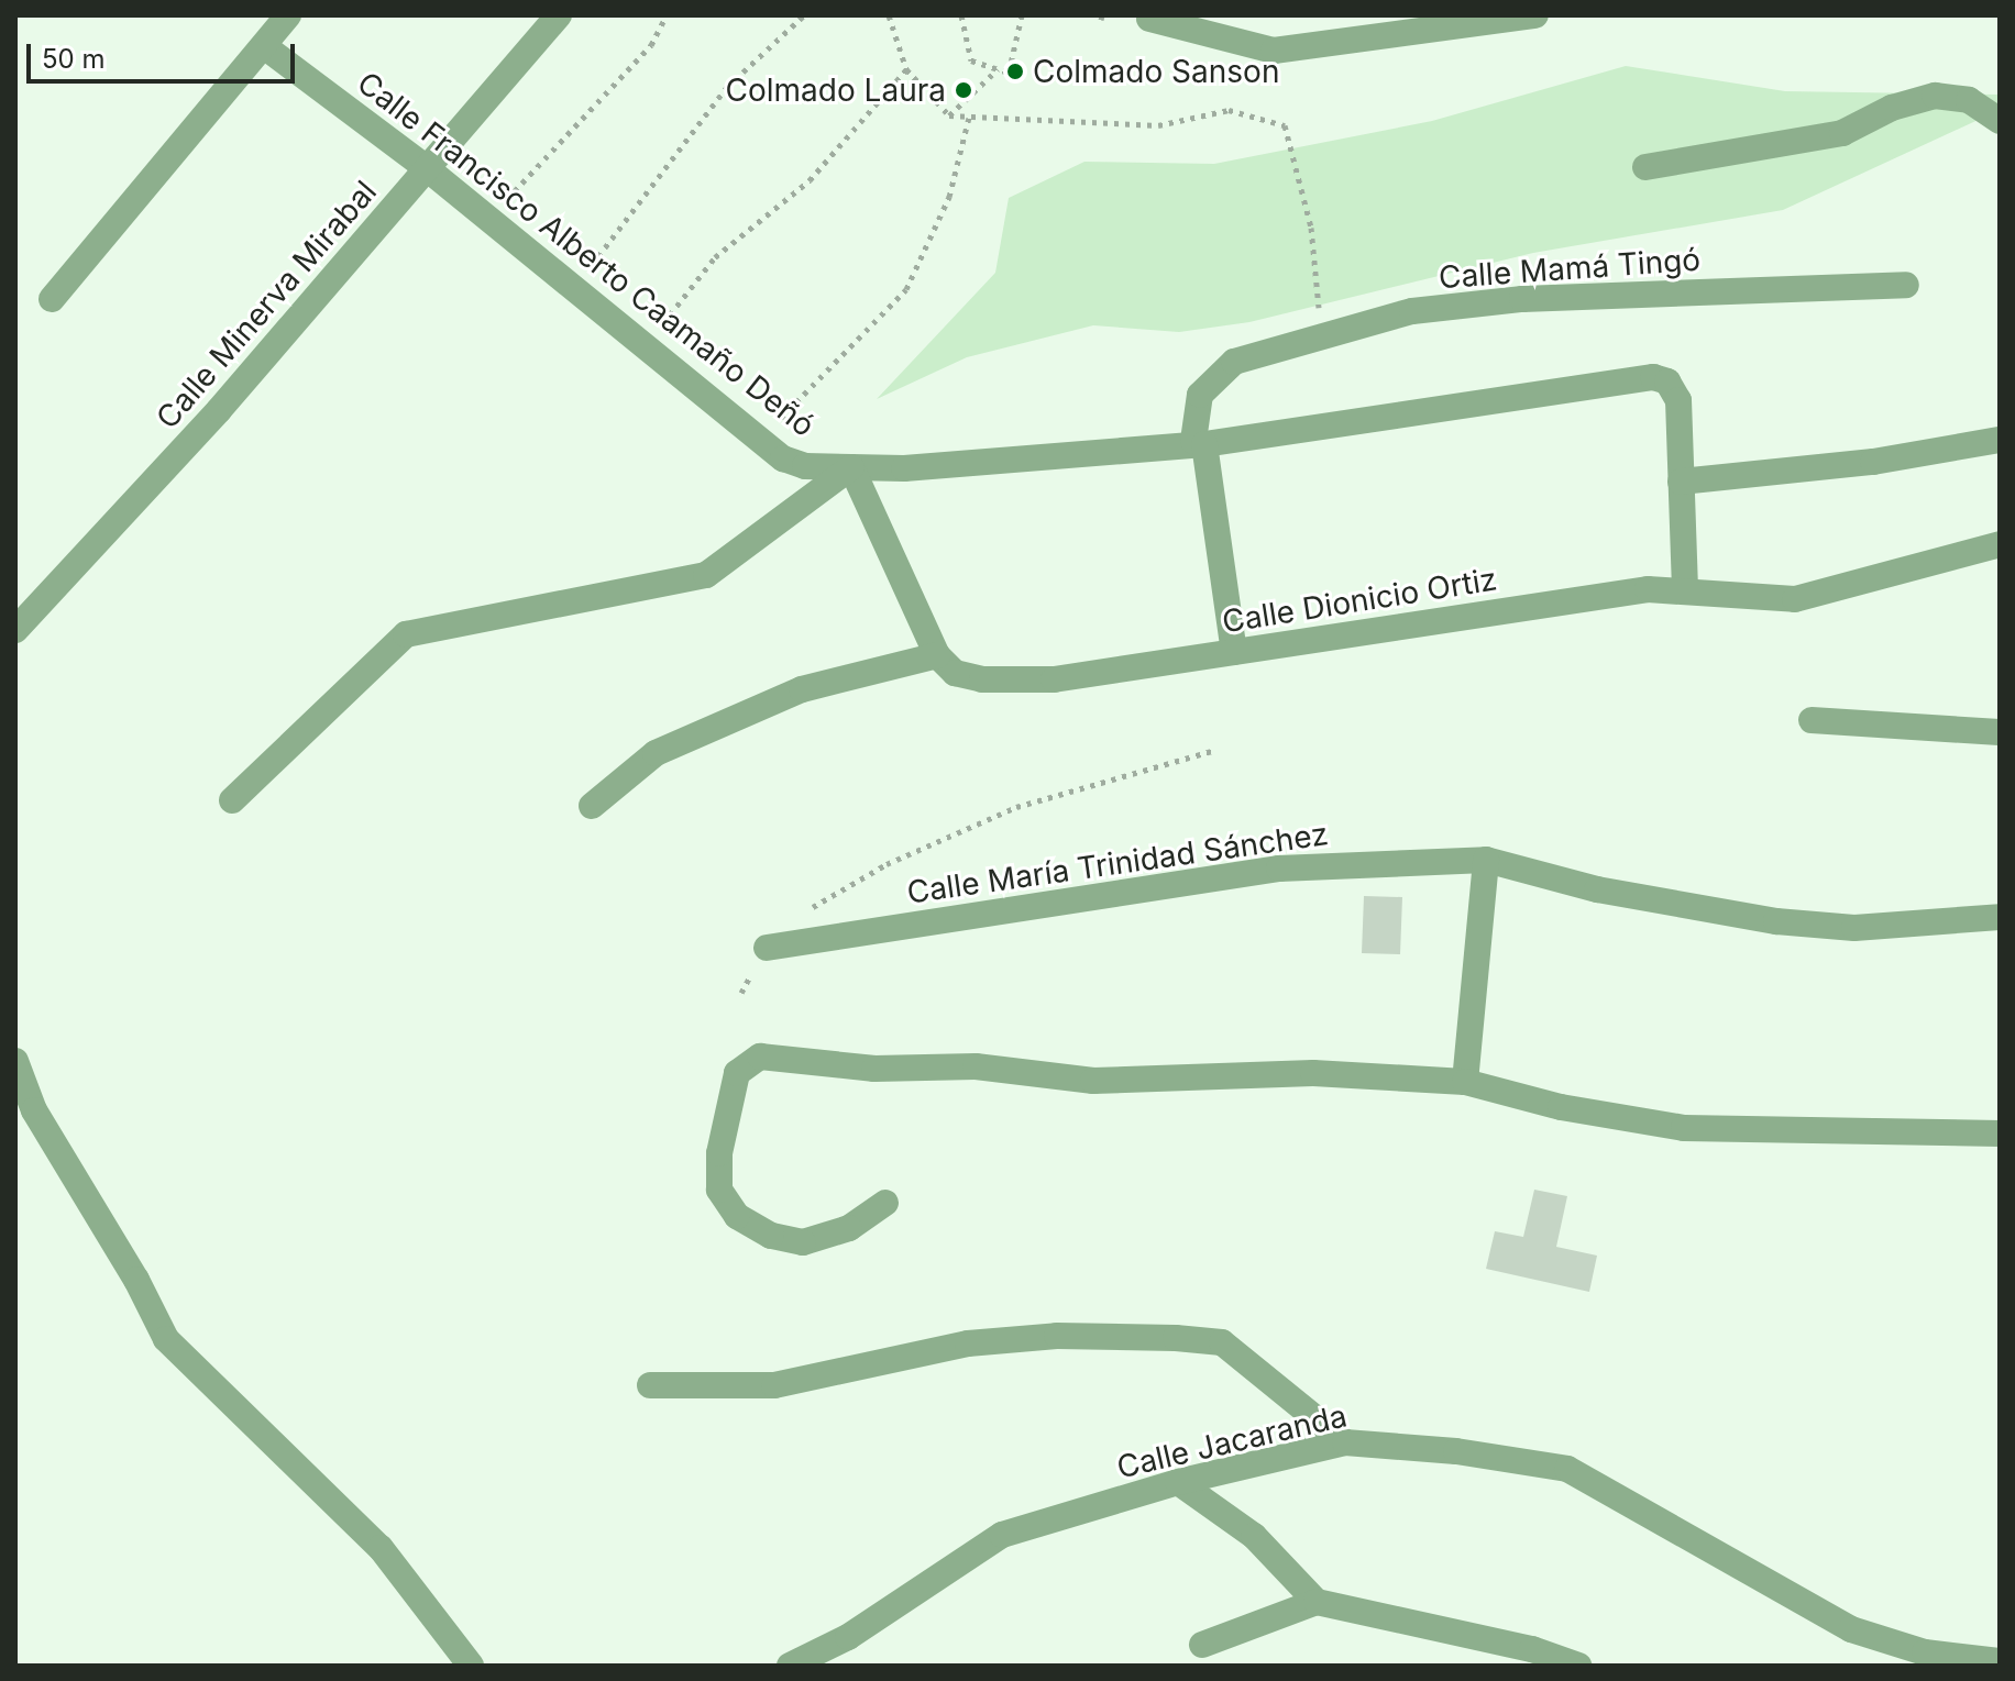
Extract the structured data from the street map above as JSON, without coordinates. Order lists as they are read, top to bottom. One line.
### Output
{"streets":{"street":["Calle Francisco Alberto Caamaño Deñó","Calle Mamá Tingó","Calle Minerva Mirabal","Calle Dionicio Ortiz","Calle María Trinidad Sánchez","Calle Jacaranda"]},"crossings":[["Calle Francisco Alberto Caamaño Deñó","Calle Mamá Tingó"],["Calle Francisco Alberto Caamaño Deñó","Calle Minerva Mirabal"],["Calle Francisco Alberto Caamaño Deñó","Calle Dionicio Ortiz"],["Calle Mamá Tingó","Calle Dionicio Ortiz"]],"places":["Colmado Sanson","Colmado Laura"],"scale_bar":"50 m"}
